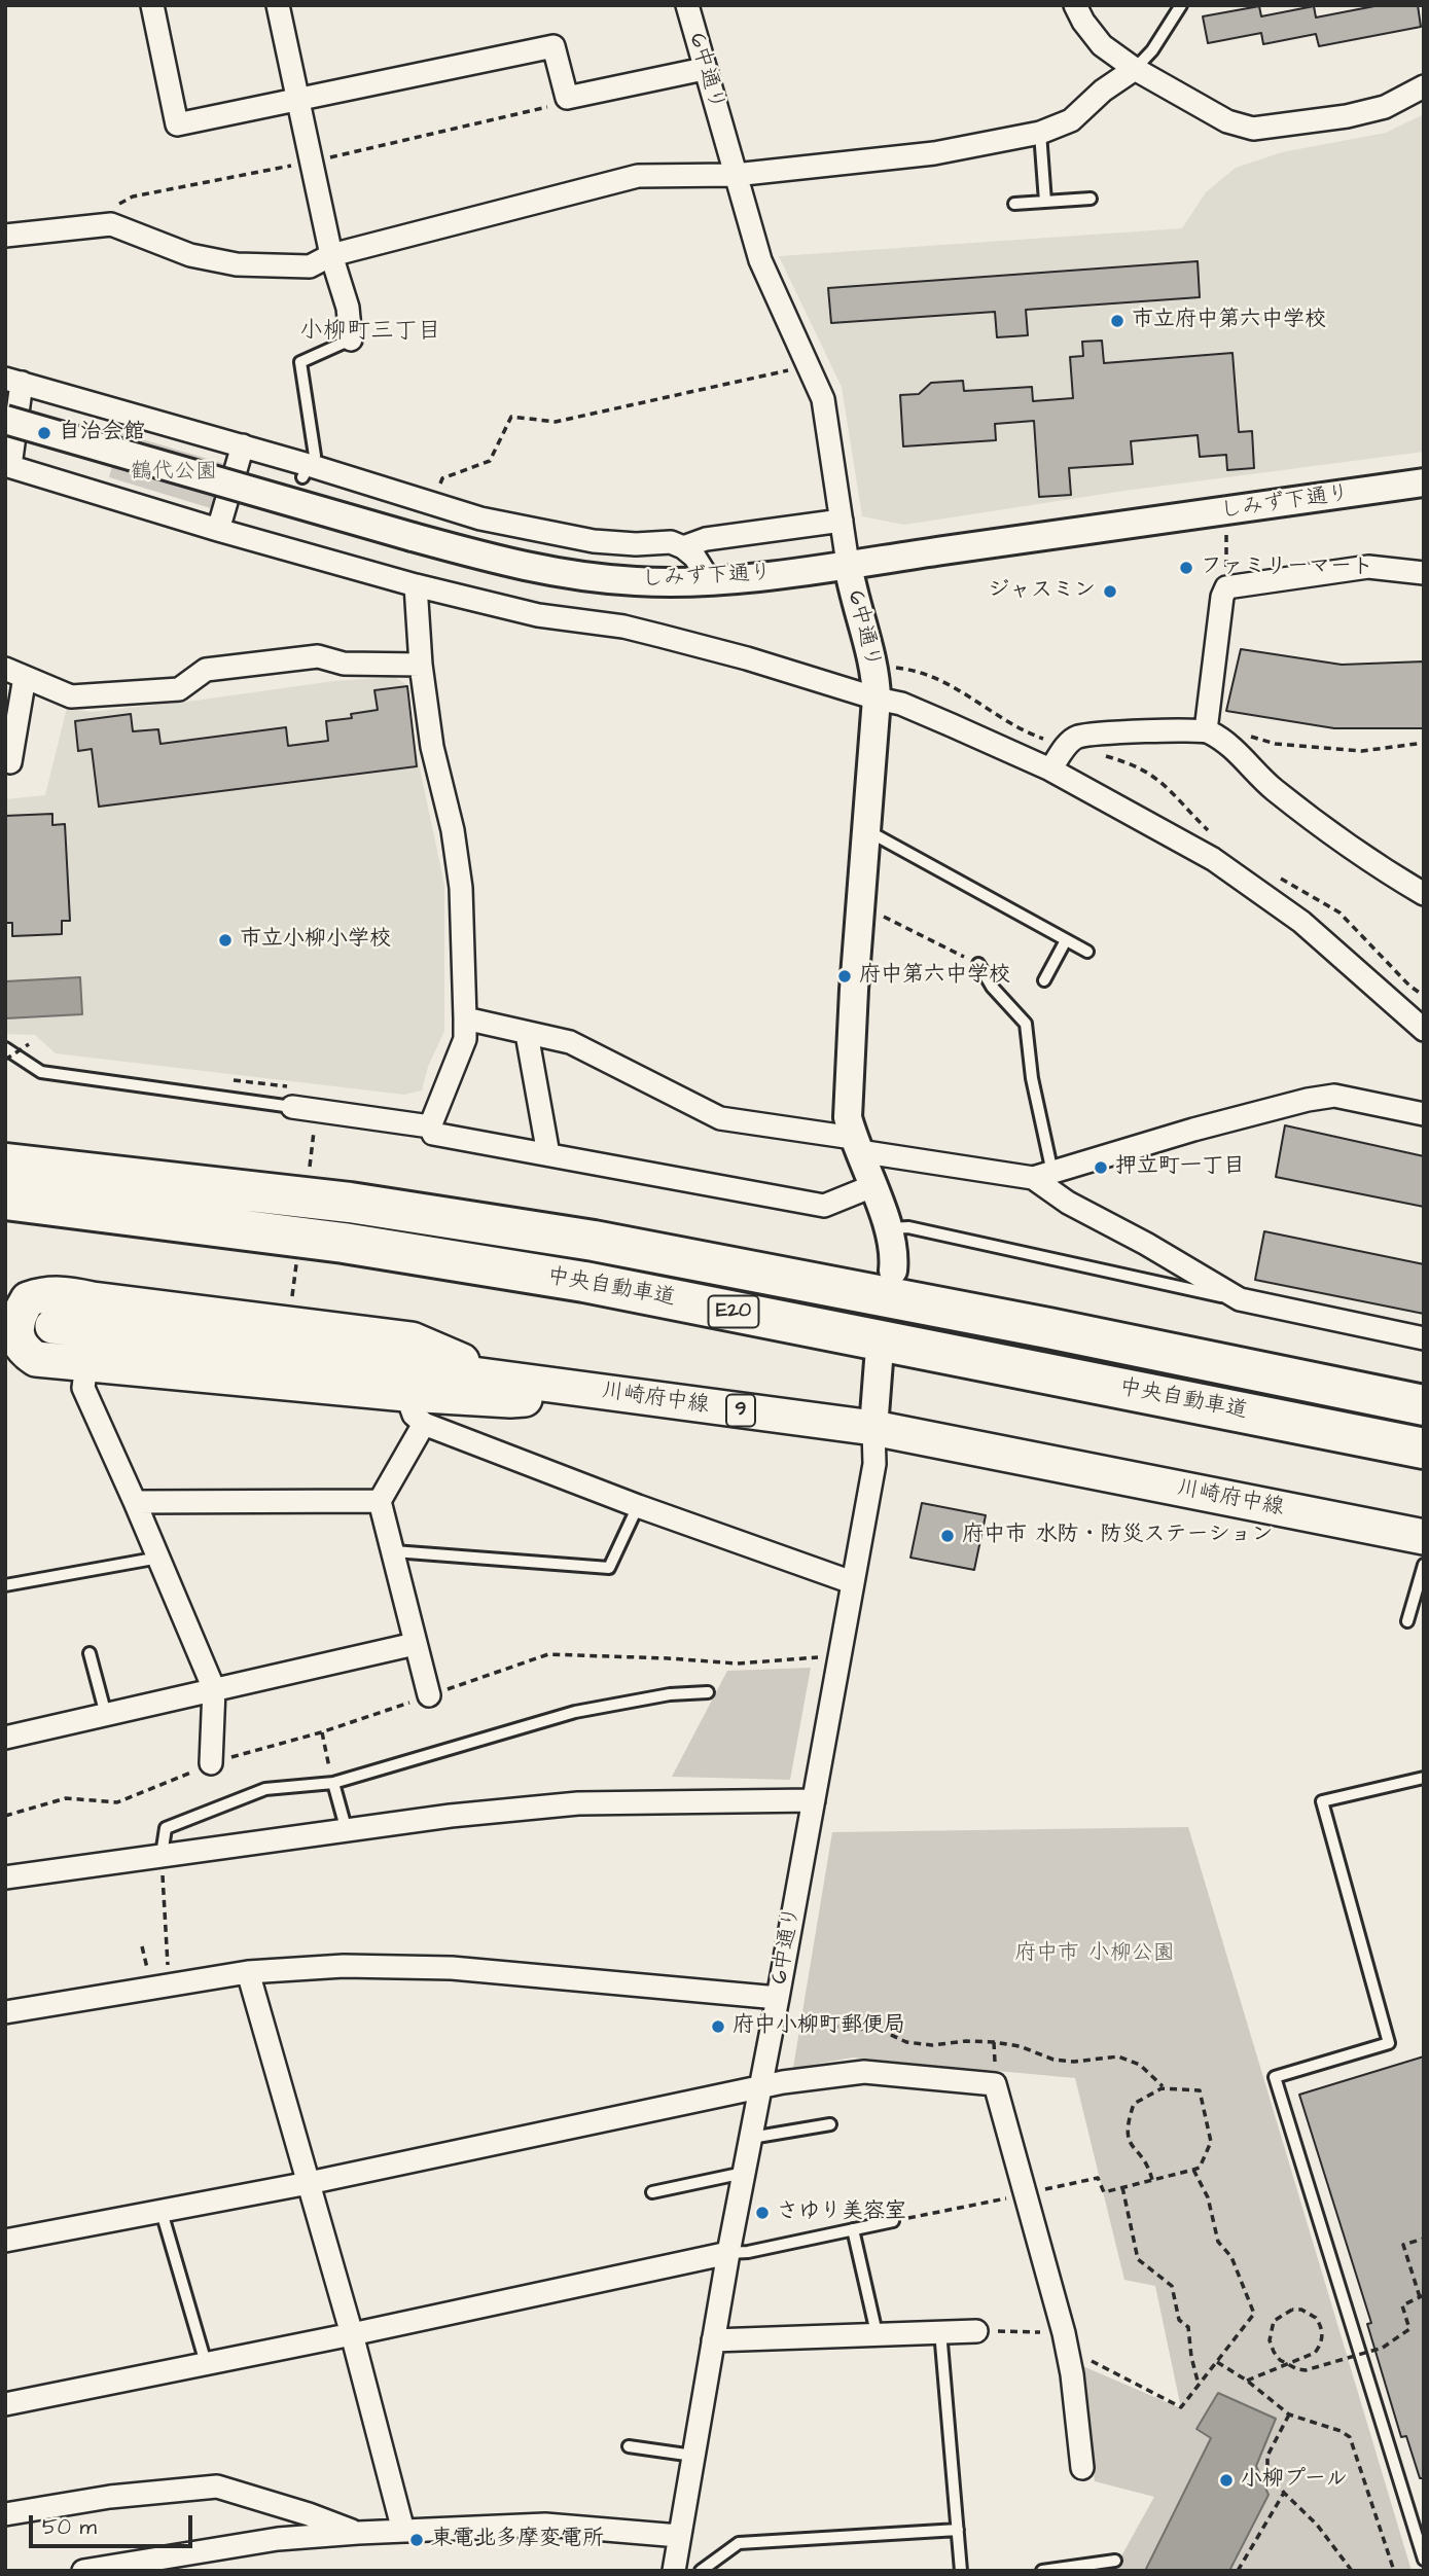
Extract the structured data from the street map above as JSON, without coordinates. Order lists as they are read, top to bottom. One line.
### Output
{"streets":{"highway":["中央自動車道","E20"],"main road":["川崎府中線","9"],"street":["6中通り","しみず下通り"]},"crossings":[["6中通り","しみず下通り"],["6中通り","川崎府中線"]],"districts":["小柳町三丁目"],"parks":["鶴代公園","府中市 小柳公園"],"places":["市立府中第六中学校","自治会館","ファミリーマート","ジャスミン","市立小柳小学校","府中第六中学校","押立町一丁目","府中市 水防・防災ステーション","府中小柳町郵便局","さゆり美容室","小柳プール","東電北多摩変電所"],"scale_bar":"50 m"}
